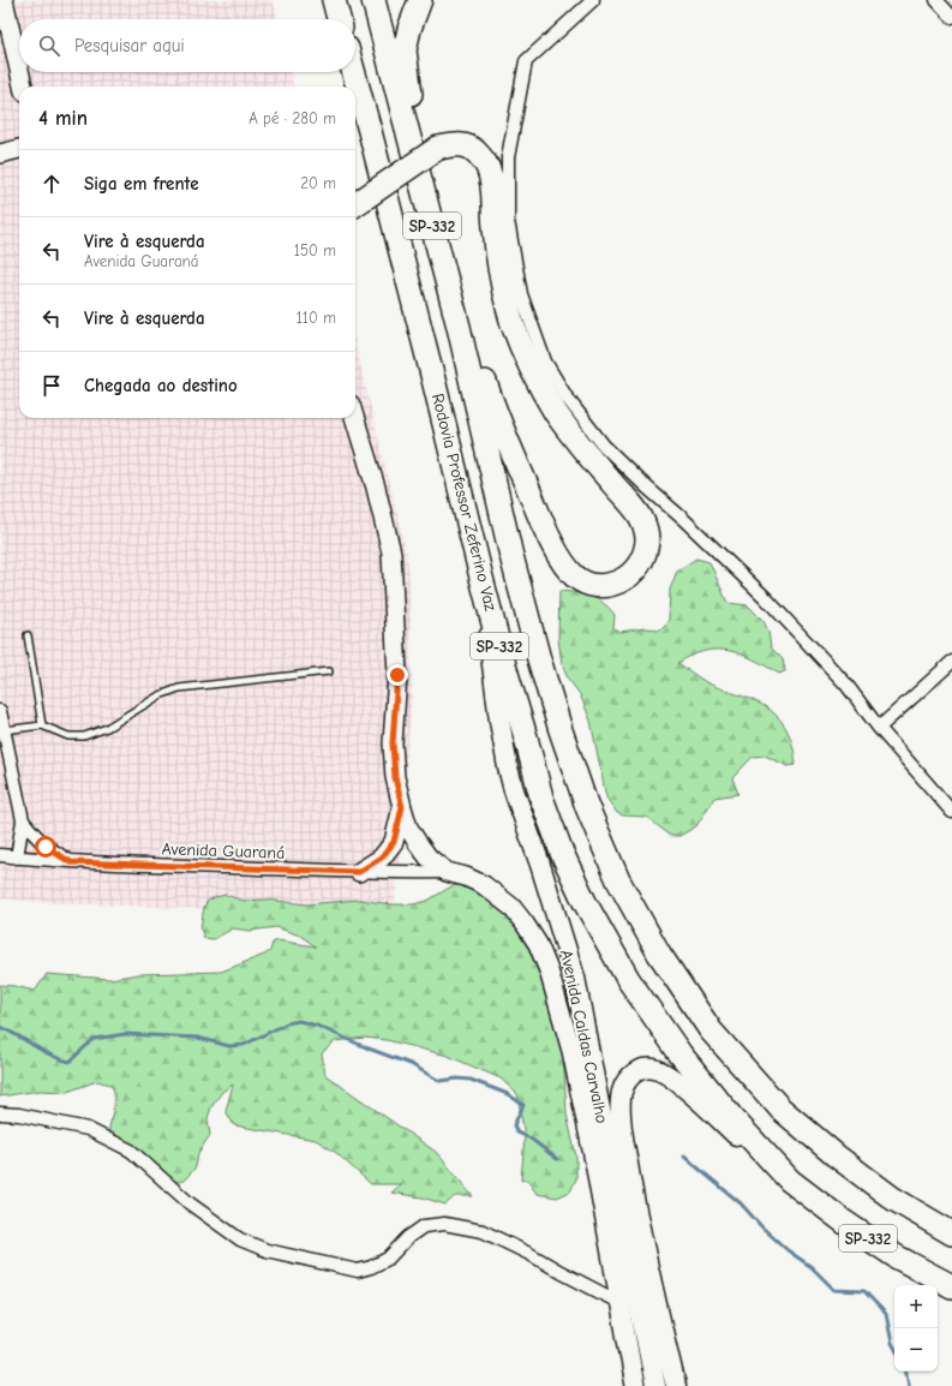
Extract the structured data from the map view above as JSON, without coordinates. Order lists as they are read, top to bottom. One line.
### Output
{"streets":{"highway":["SP-332","Rodovia Professor Zeferino Vaz"],"main road":["Avenida Caldas Carvalho"],"street":["Avenida Guaraná"]},"crossings":[["Rodovia Professor Zeferino Vaz","Avenida Caldas Carvalho"],["Avenida Guaraná","Avenida Caldas Carvalho"]],"page":{"search":"Pesquisar aqui","heading":["4 min","A pé · 280 m"],"list":[["Siga em frente","20 m"],["Vire à esquerda","Avenida Guaraná","150 m"],["Vire à esquerda","110 m"],"Chegada ao destino"],"map_buttons":["+","−"]}}
